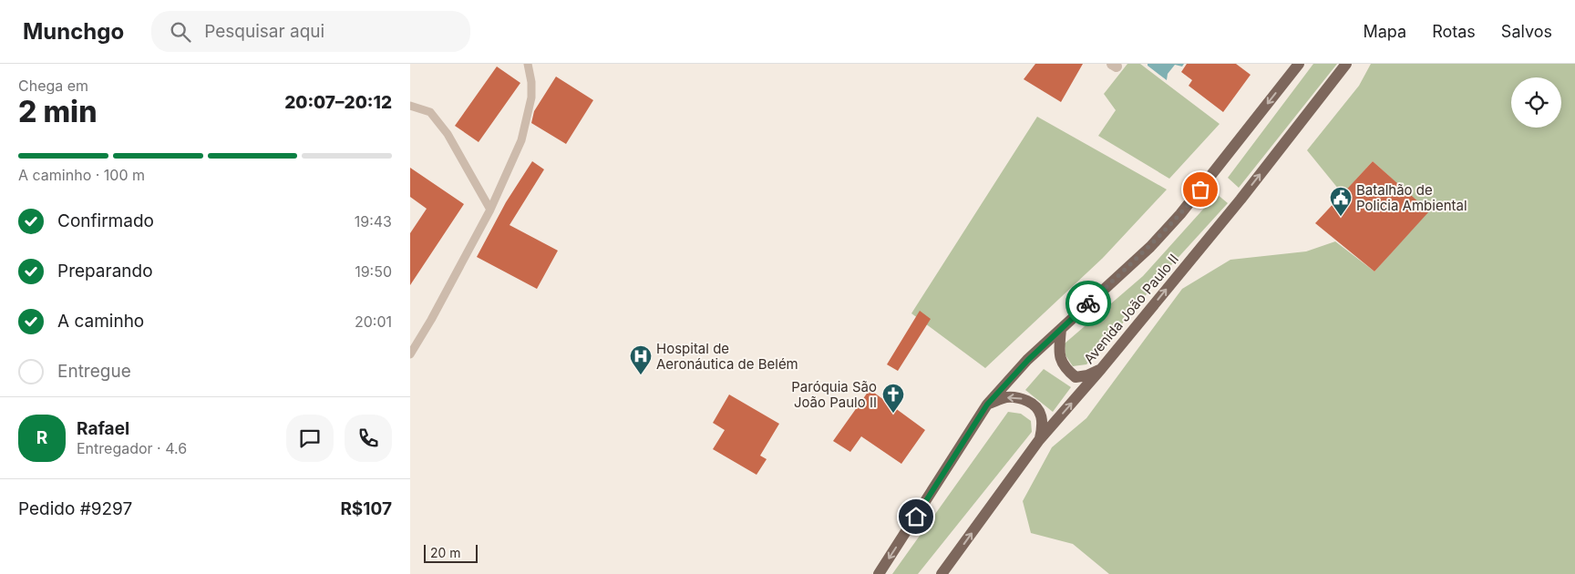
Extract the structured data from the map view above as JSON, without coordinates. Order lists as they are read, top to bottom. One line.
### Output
{"streets":{"main road":["Avenida João Paulo II"]},"places":{"public building":["Batalhão de Policia Ambiental"],"hospital":["Hospital de Aeronáutica de Belém"],"church":["Paróquia São João Paulo II"]},"scale_bar":"20 m","page":{"header":"Munchgo","search":"Pesquisar aqui","nav":["Mapa","Rotas","Salvos"],"heading":["2 min","Chega em","20:07–20:12"],"panel":["Rafael","Entregador · 4.6","Pedido #9297","R$107"],"bar":"A caminho · 100 m","list":[["Confirmado","19:43"],["Preparando","19:50"],["A caminho","20:01"],"Entregue"],"round":"R","scale":"20 m"}}
